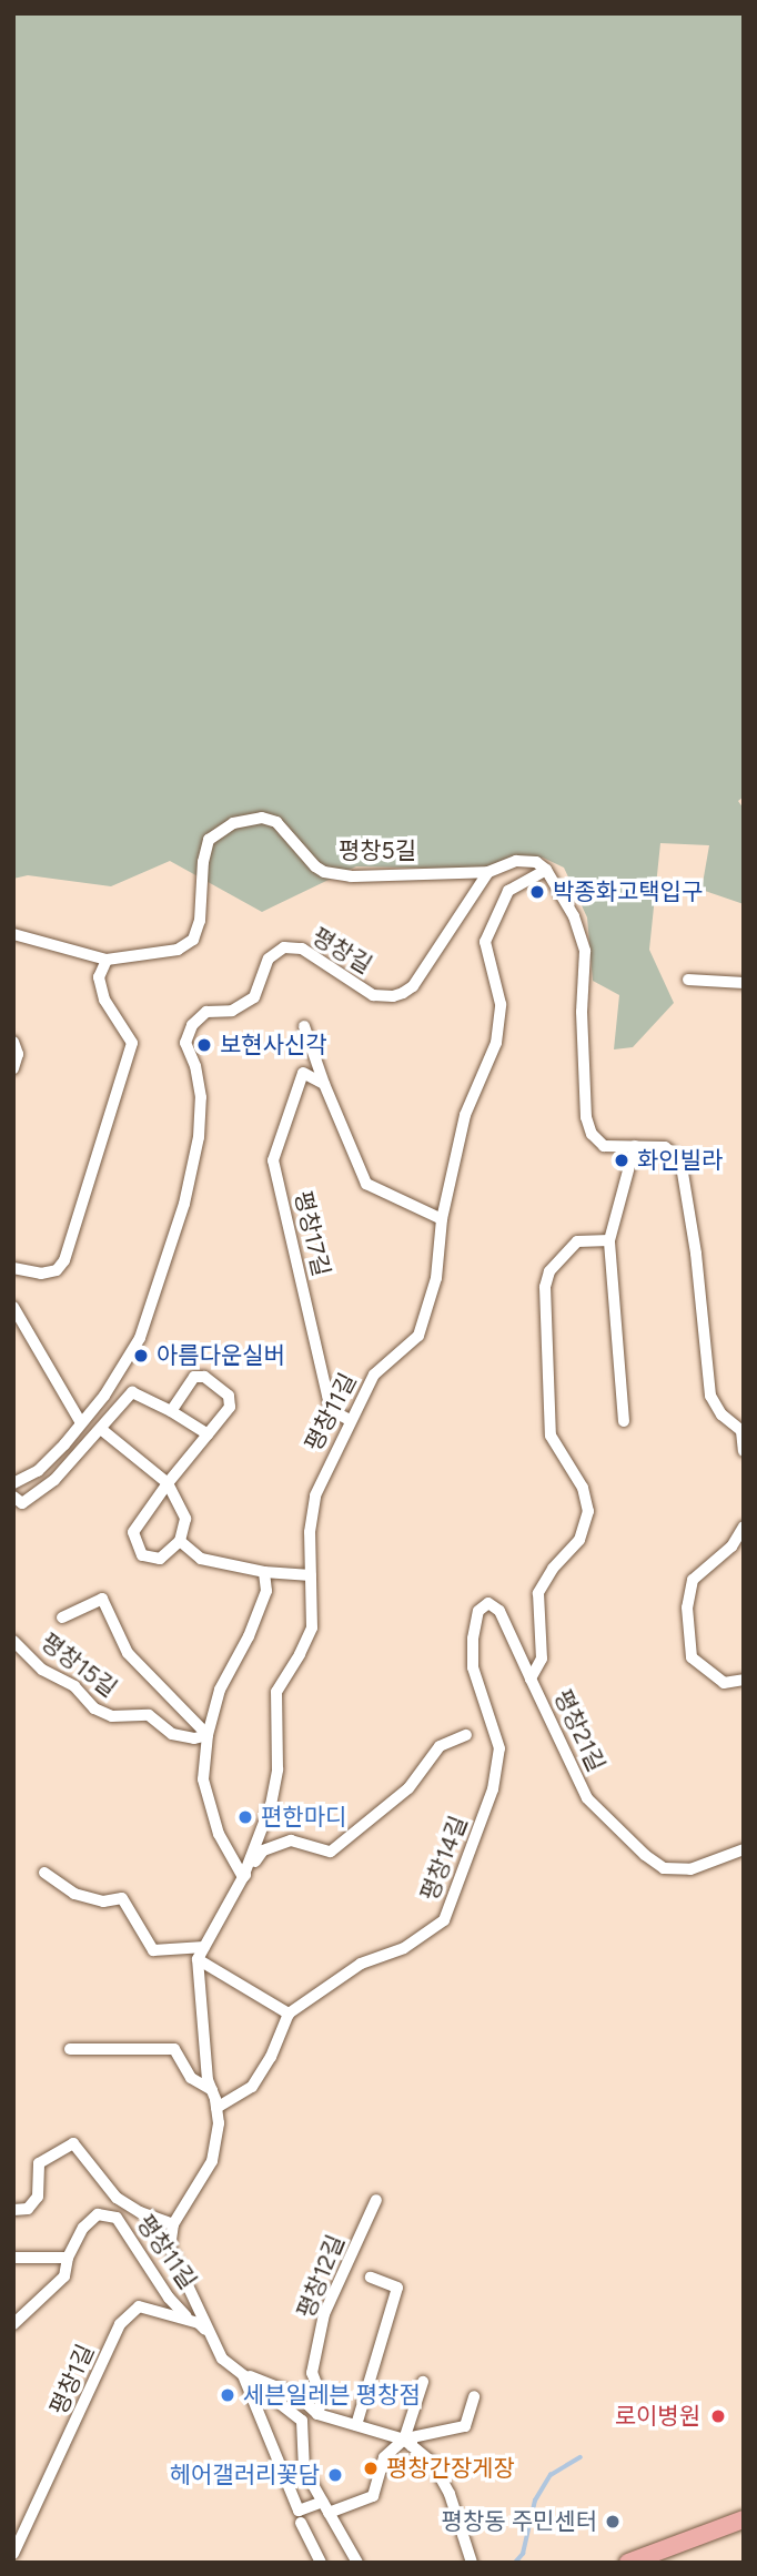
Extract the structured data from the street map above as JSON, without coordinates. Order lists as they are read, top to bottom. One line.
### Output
{"streets":{"street":["평창5길","평창길","평창17길","평창11길","평창15길","평창21길","평창14길","평창12길","평창1길"]},"crossings":[["평창5길","평창길"],["평창17길","평창11길"],["평창11길","평창1길"],["평창21길","평창14길"]],"places":["박종화고택입구","보현사신각","화인빌라","아름다운실버","편한마디","세븐일레븐 평창점","로이병원","평창간장게장","헤어갤러리꽃담","평창동 주민센터"]}
